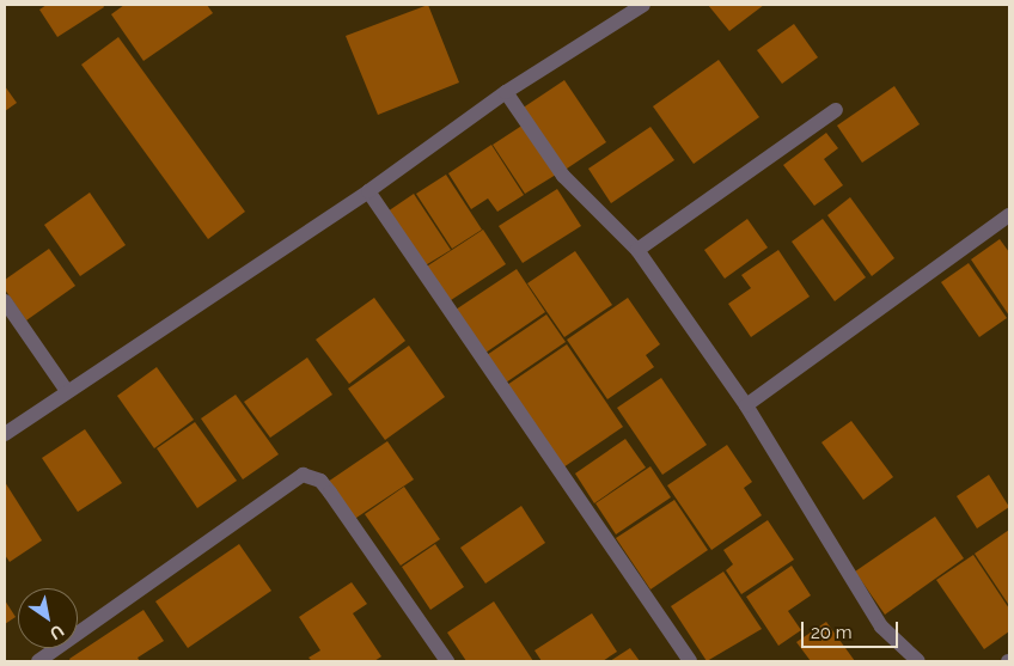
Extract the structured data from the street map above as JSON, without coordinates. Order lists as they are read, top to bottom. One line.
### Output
{"scale_bar":"20 m","north":"bottom right"}
